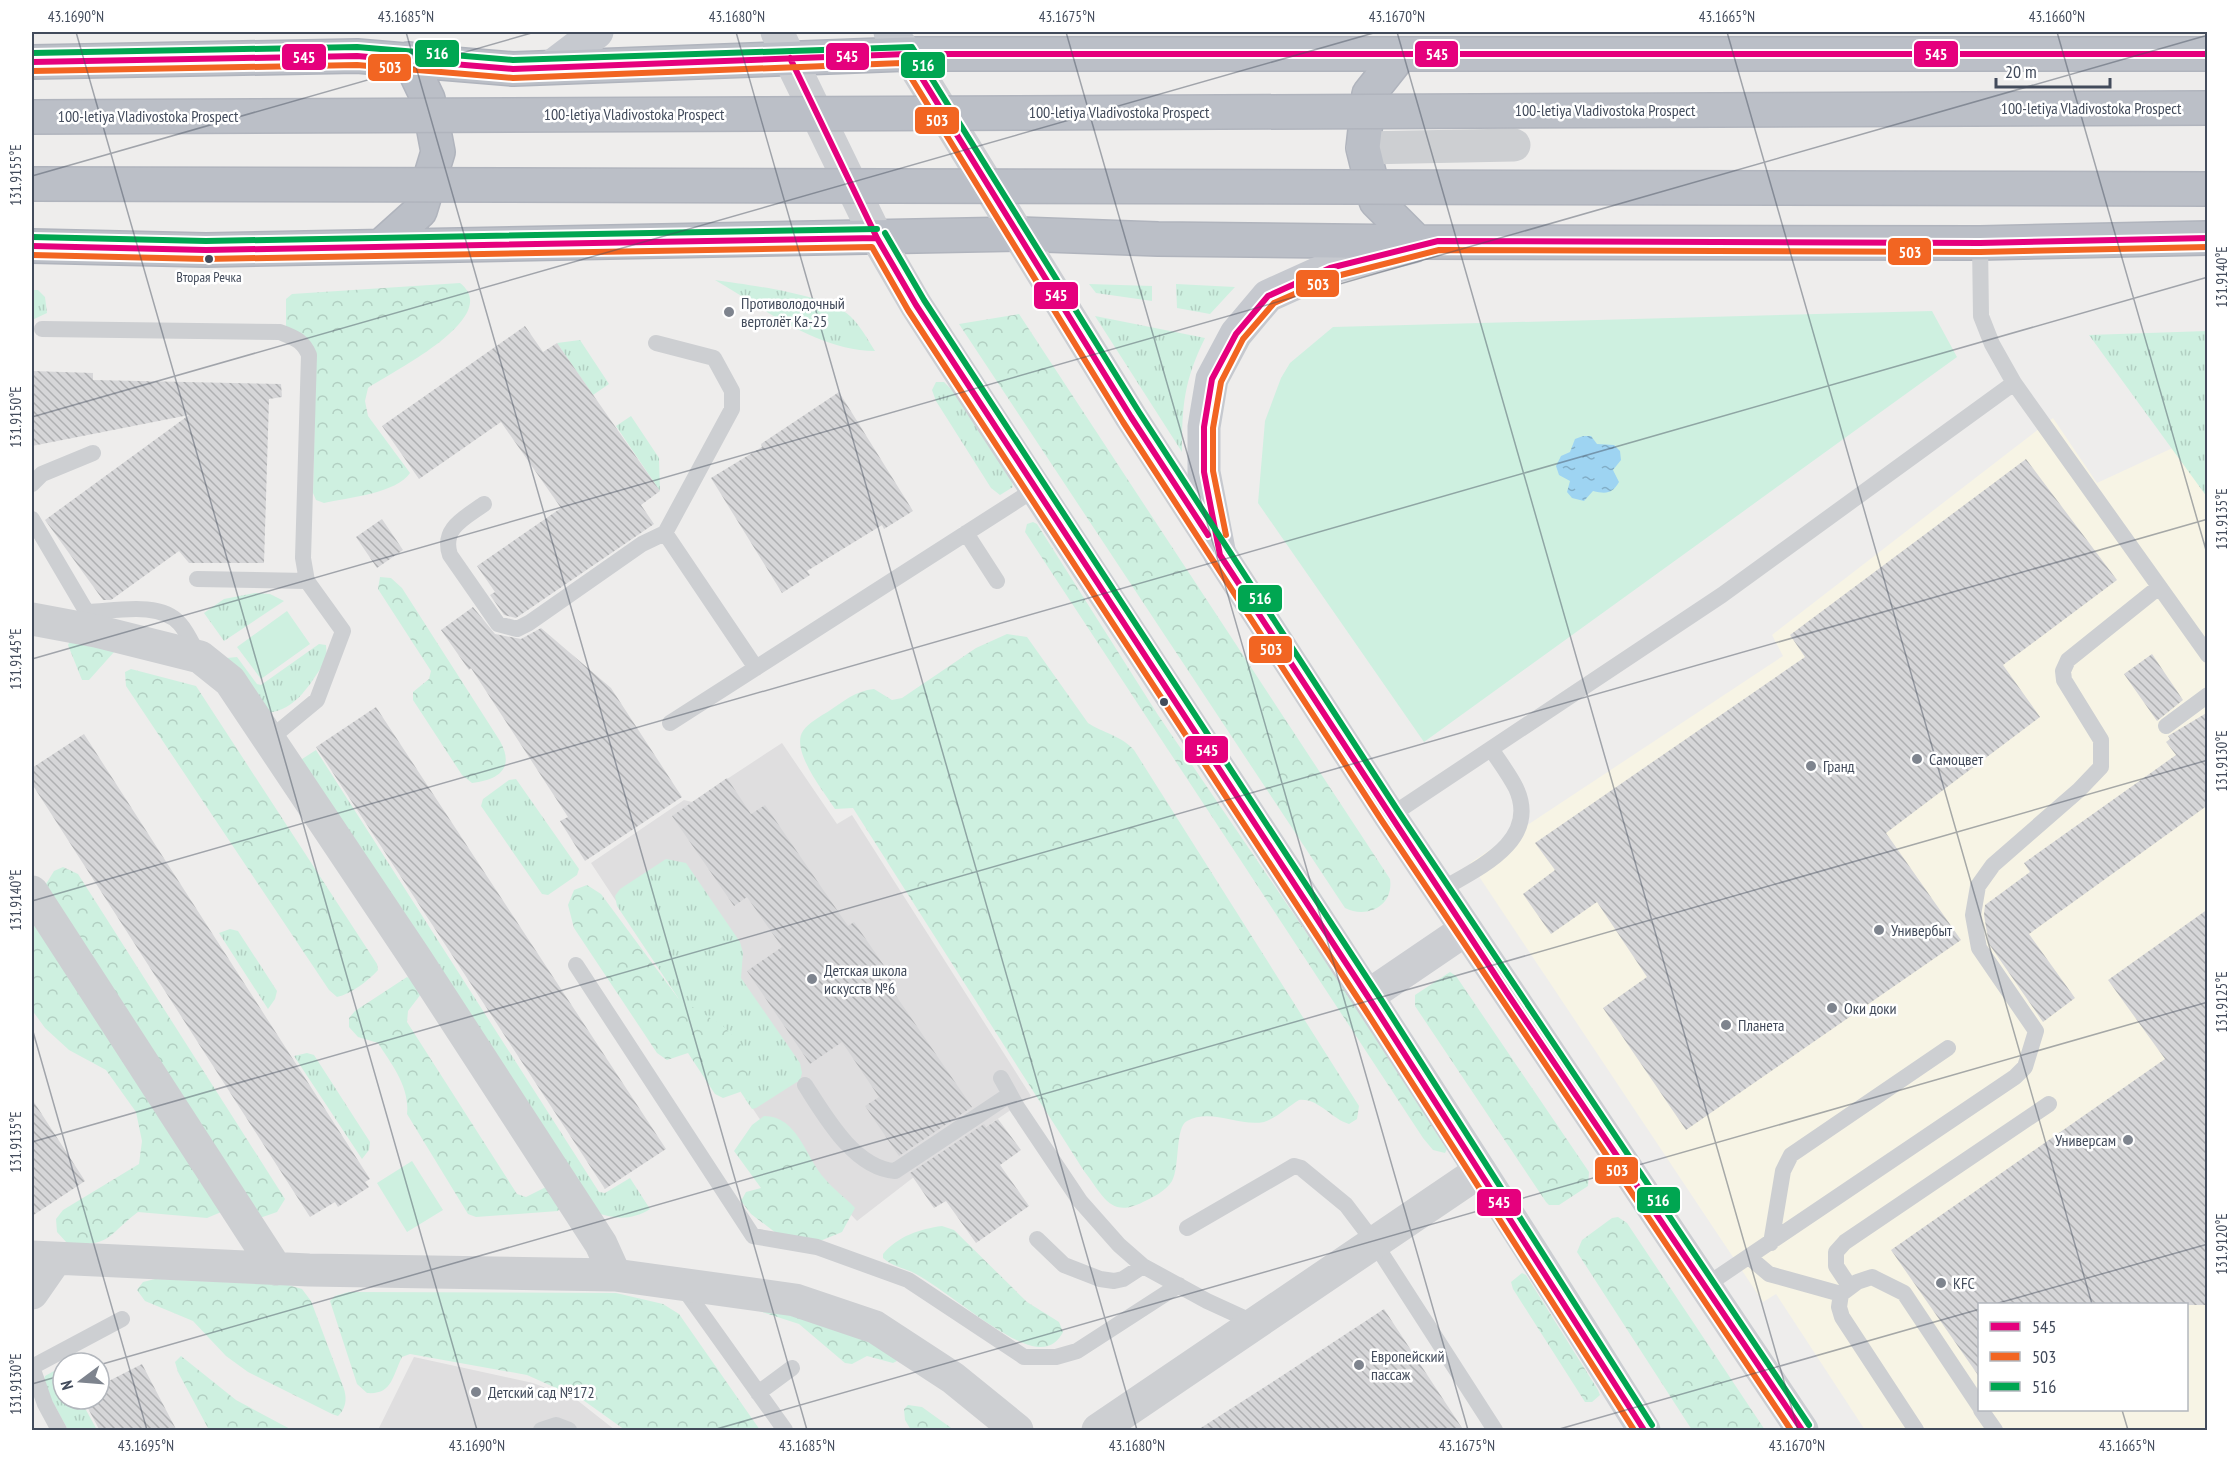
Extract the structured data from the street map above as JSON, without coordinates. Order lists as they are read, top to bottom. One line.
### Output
{"streets":{"highway":["100-letiya Vladivostoka Prospect"]},"places":["Вторая Речка","Противолодочный вертолёт Ка-25","Самоцвет","Гранд","Универбыт","Детская школа искусств №6","Оки доки","Планета","Универсам","KFC","Европейский пассаж","Детский сад №172"],"lines":["transit line 516","transit line 545","transit line 503"],"legend":["545","503","516"],"scale_bar":"20 m","north":"left","coordinates":["43.1690°N","43.1685°N","43.1680°N","43.1675°N","43.1670°N","43.1665°N","43.1660°N","131.9155°E","131.9140°E","131.9150°E","131.9135°E","131.9145°E","131.9130°E","131.9125°E","131.9120°E","43.1695°N"]}
